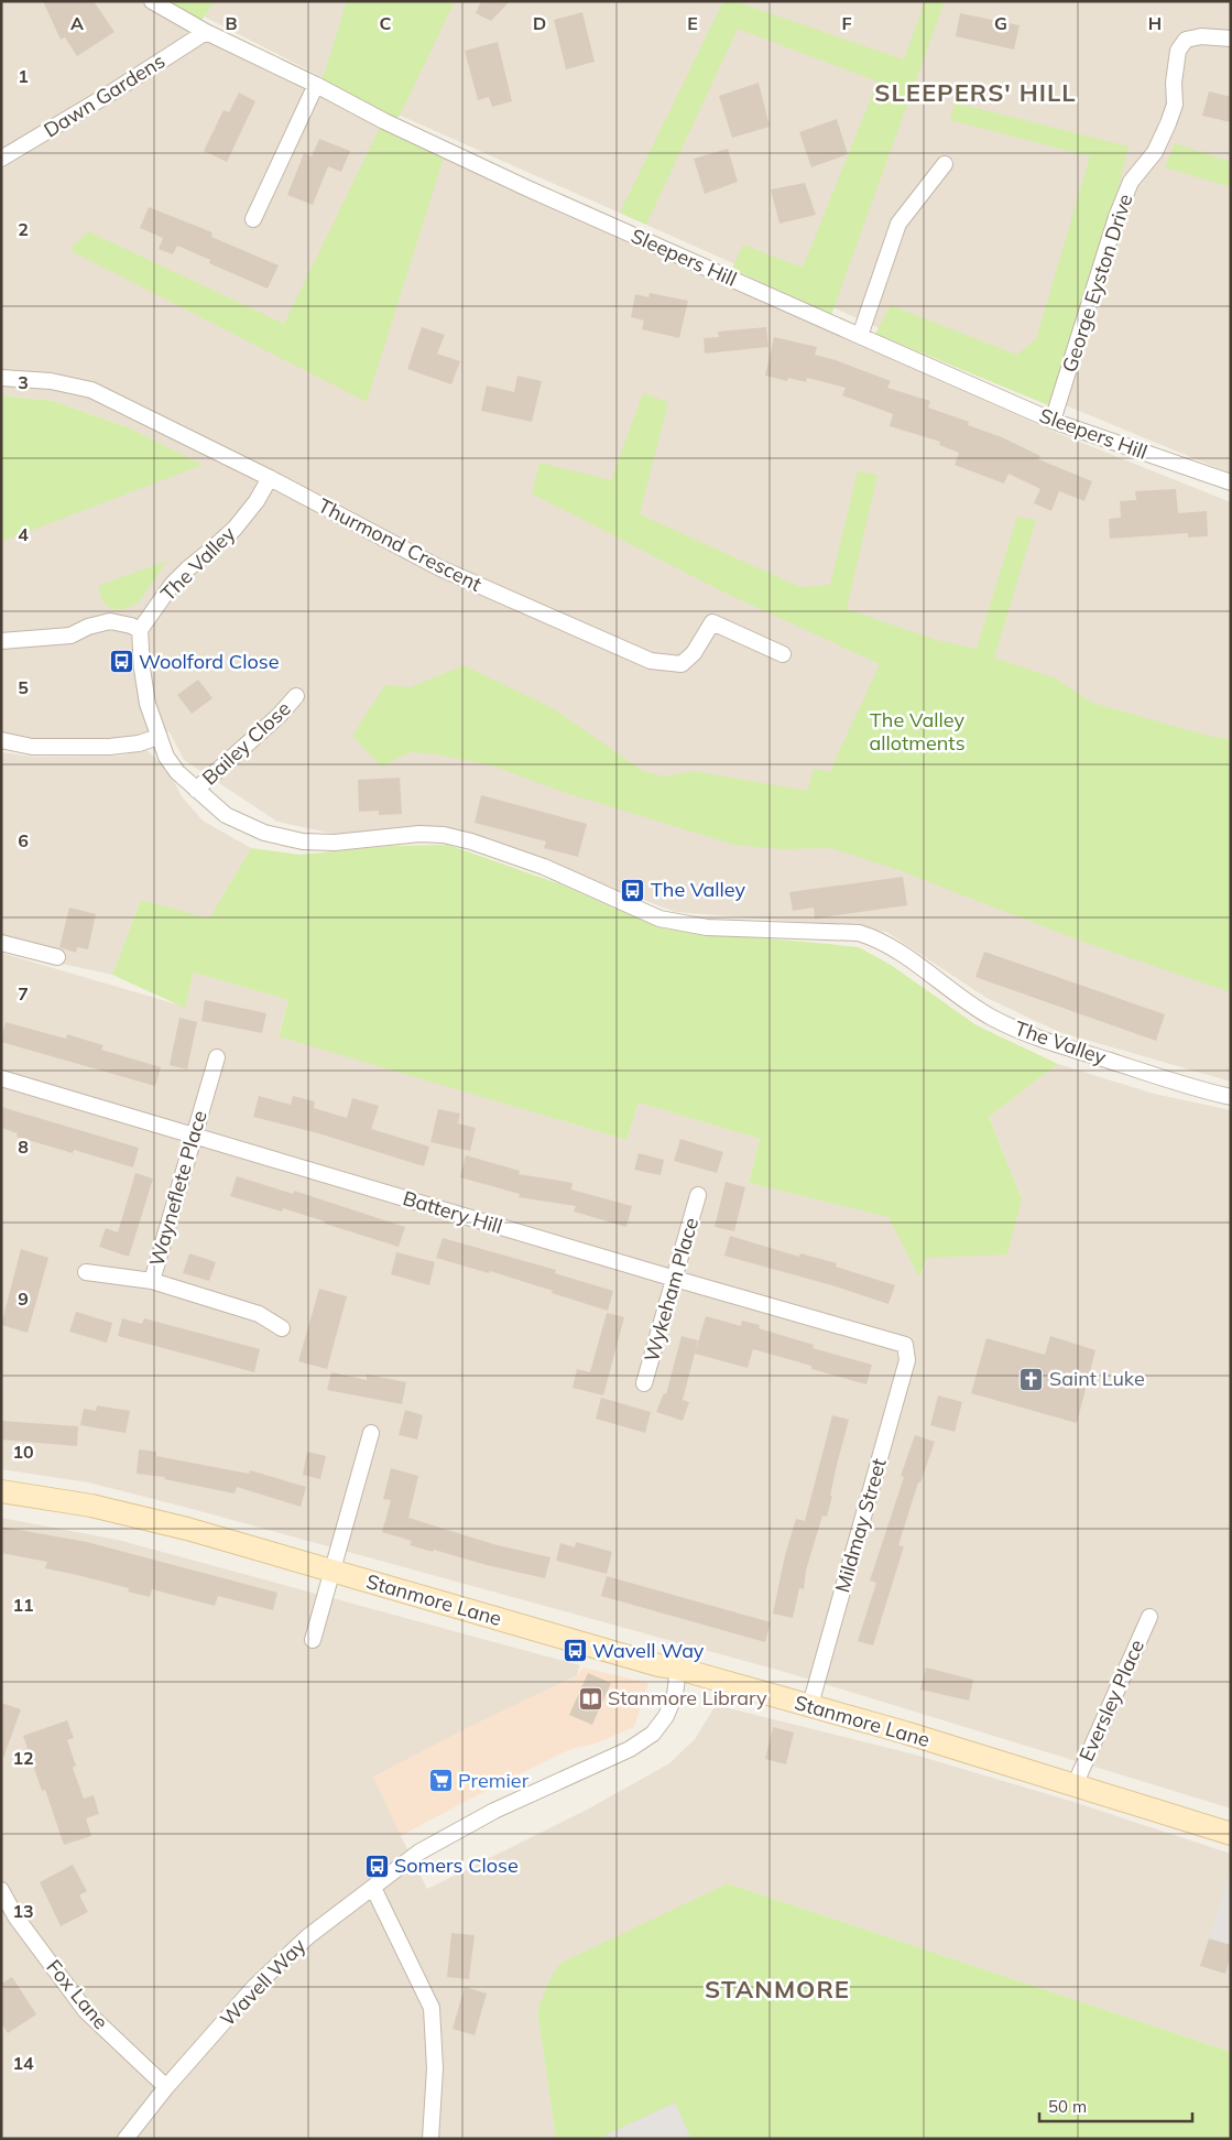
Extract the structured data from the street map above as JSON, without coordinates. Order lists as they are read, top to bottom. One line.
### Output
{"streets":{"street":["Dawn Gardens","Sleepers Hill","George Eyston Drive","Thurmond Crescent","The Valley","Bailey Close","Wayneflete Place","Battery Hill","Wykeham Place","Mildmay Street","Stanmore Lane","Eversley Place","Wavell Way","Fox Lane"]},"crossings":[["Dawn Gardens","Sleepers Hill"],["Sleepers Hill","George Eyston Drive"],["Thurmond Crescent","The Valley"],["The Valley","Bailey Close"],["Wayneflete Place","Battery Hill"],["Battery Hill","Wykeham Place"],["Battery Hill","Mildmay Street"],["Mildmay Street","Stanmore Lane"],["Stanmore Lane","Eversley Place"],["Stanmore Lane","Wavell Way"],["Wavell Way","Fox Lane"]],"districts":["SLEEPERS' HILL","STANMORE"],"parks":["The Valley allotments"],"places":{"bus stop":["Woolford Close","The Valley","Wavell Way","Somers Close"],"church":["Saint Luke"],"library":["Stanmore Library"],"supermarket":["Premier"]},"scale_bar":"50 m","grid":{"columns":["A","B","C","D","E","F","G","H"],"rows":["1","2","3","4","5","6","7","8","9","10","11","12","13","14"]}}
